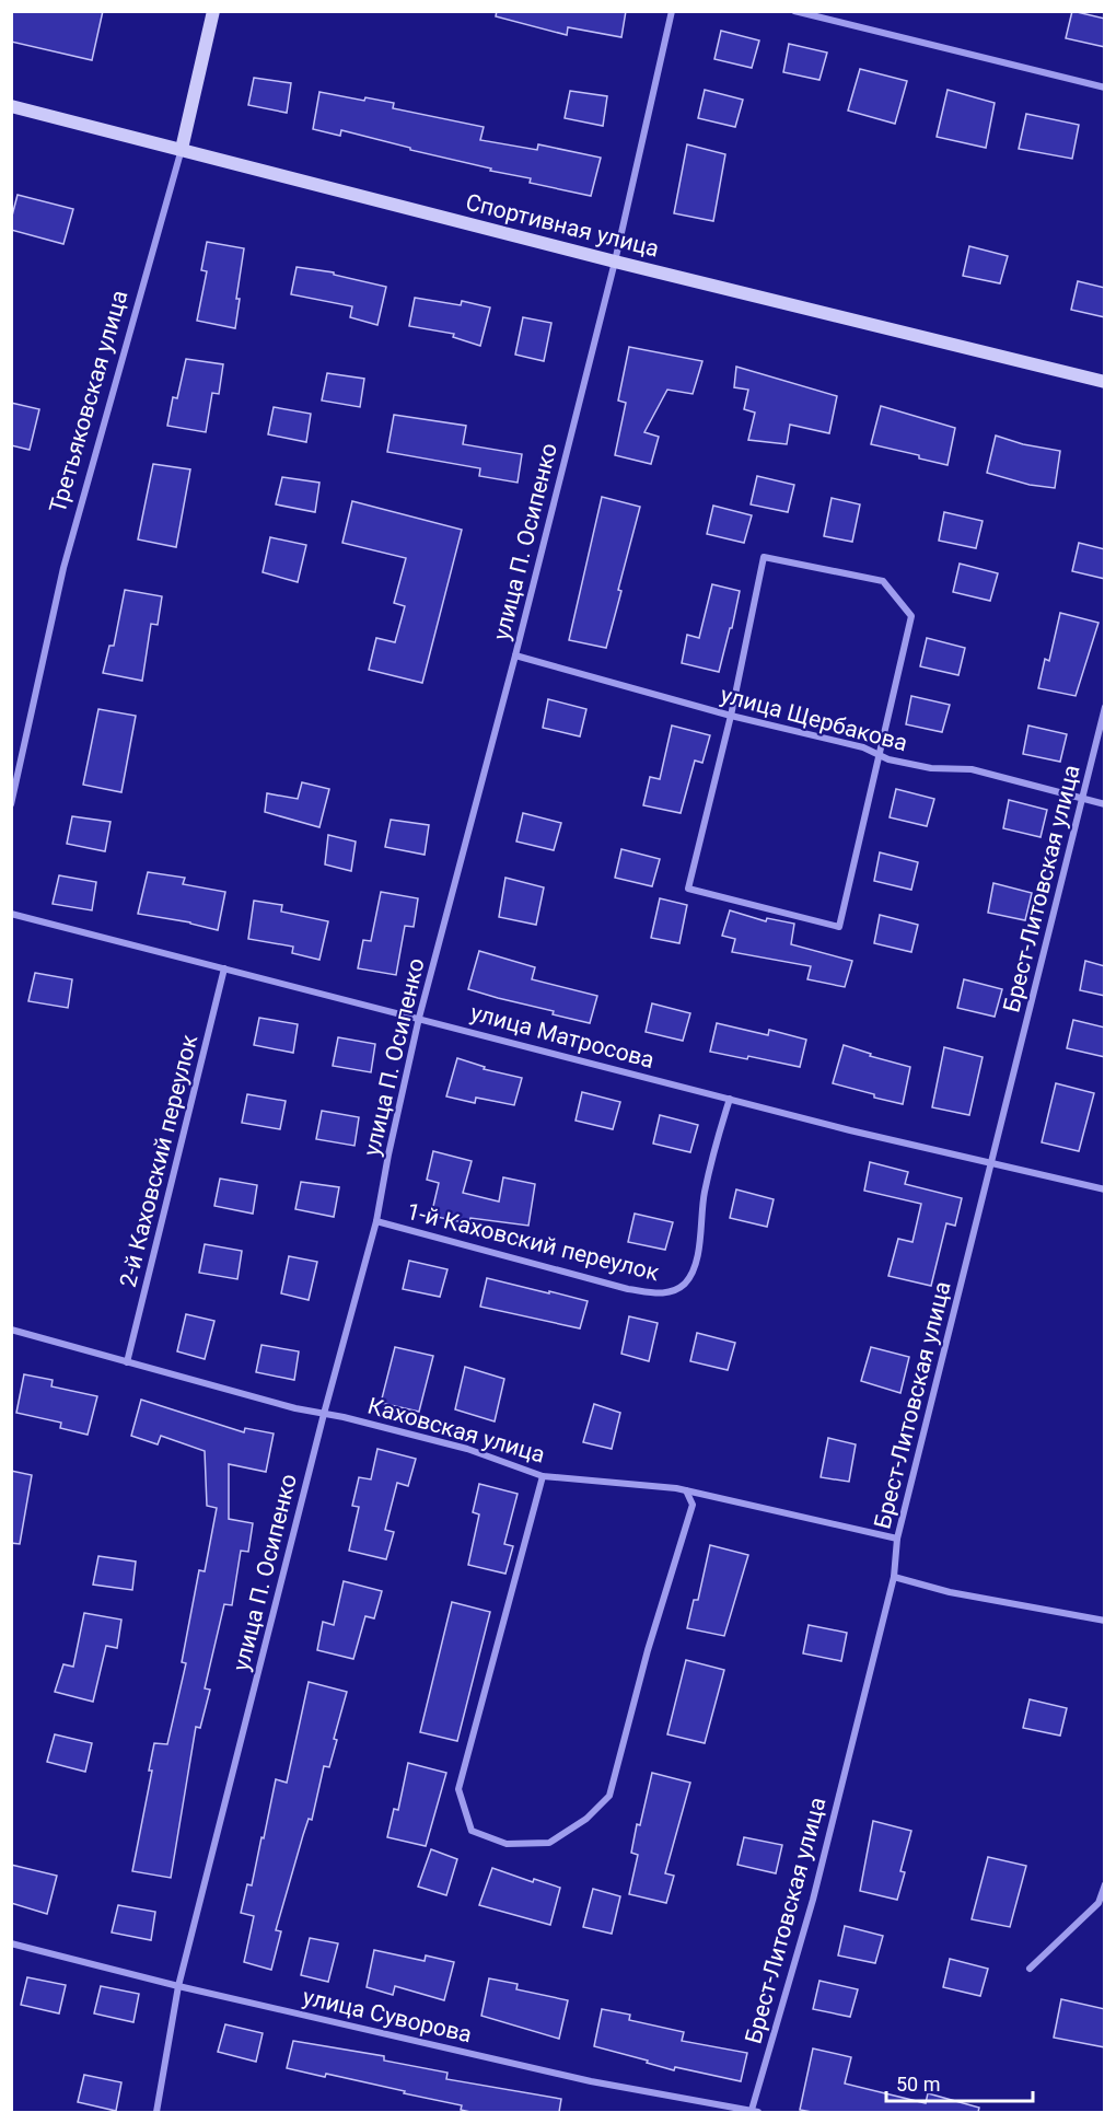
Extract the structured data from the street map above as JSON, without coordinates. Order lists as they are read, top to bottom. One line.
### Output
{"streets":{"street":["Спортивная улица","Третьяковская улица","улица П. Осипенко","улица Щербакова","Брест-Литовская улица","улица Матросова","2-й Каховский переулок","1-й Каховский переулок","Каховская улица","улица Суворова"]},"crossings":[["Спортивная улица","Третьяковская улица"],["Спортивная улица","улица П. Осипенко"],["улица П. Осипенко","улица Щербакова"],["улица П. Осипенко","улица Матросова"],["улица П. Осипенко","1-й Каховский переулок"],["улица П. Осипенко","Каховская улица"],["улица П. Осипенко","улица Суворова"],["улица Щербакова","Брест-Литовская улица"],["Брест-Литовская улица","улица Матросова"],["Брест-Литовская улица","Каховская улица"],["Брест-Литовская улица","улица Суворова"],["улица Матросова","2-й Каховский переулок"],["улица Матросова","1-й Каховский переулок"],["2-й Каховский переулок","Каховская улица"]],"scale_bar":"50 m"}
